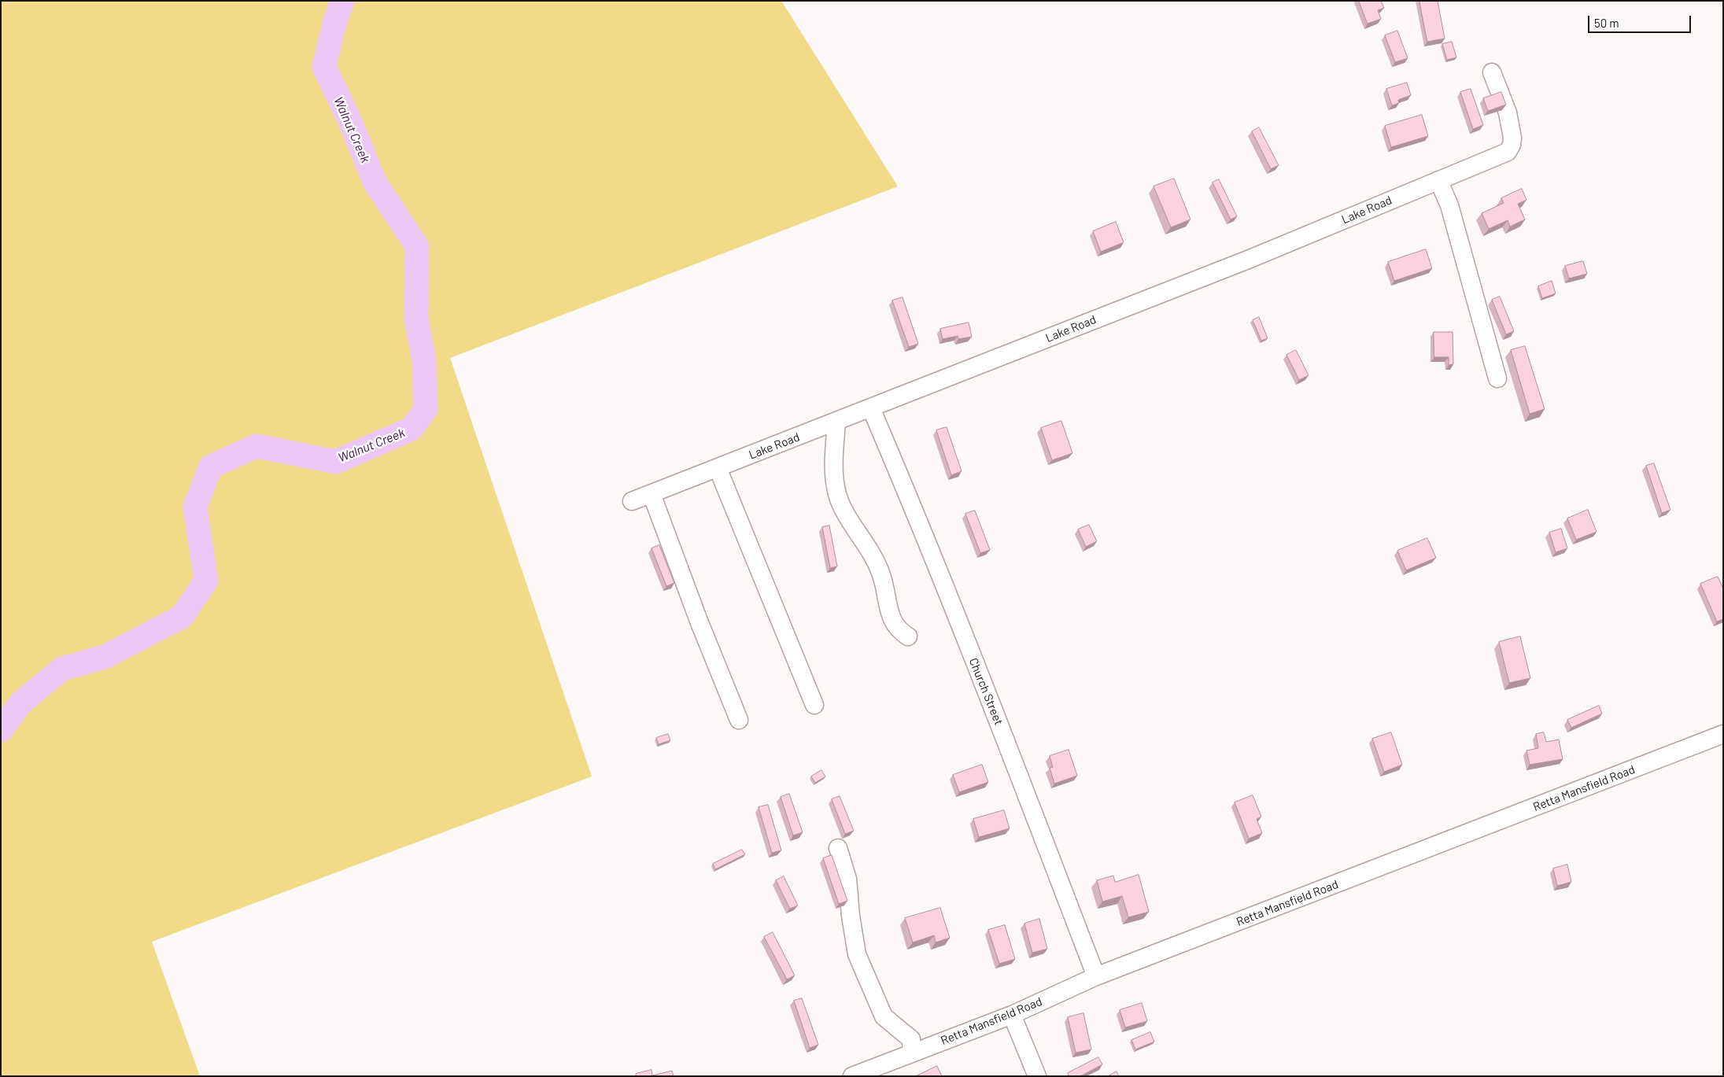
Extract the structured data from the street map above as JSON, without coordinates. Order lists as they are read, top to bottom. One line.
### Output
{"streets":{"street":["Lake Road","Church Street","Retta Mansfield Road"]},"crossings":[["Lake Road","Church Street"],["Church Street","Retta Mansfield Road"]],"water":["Walnut Creek"],"scale_bar":"50 m"}
